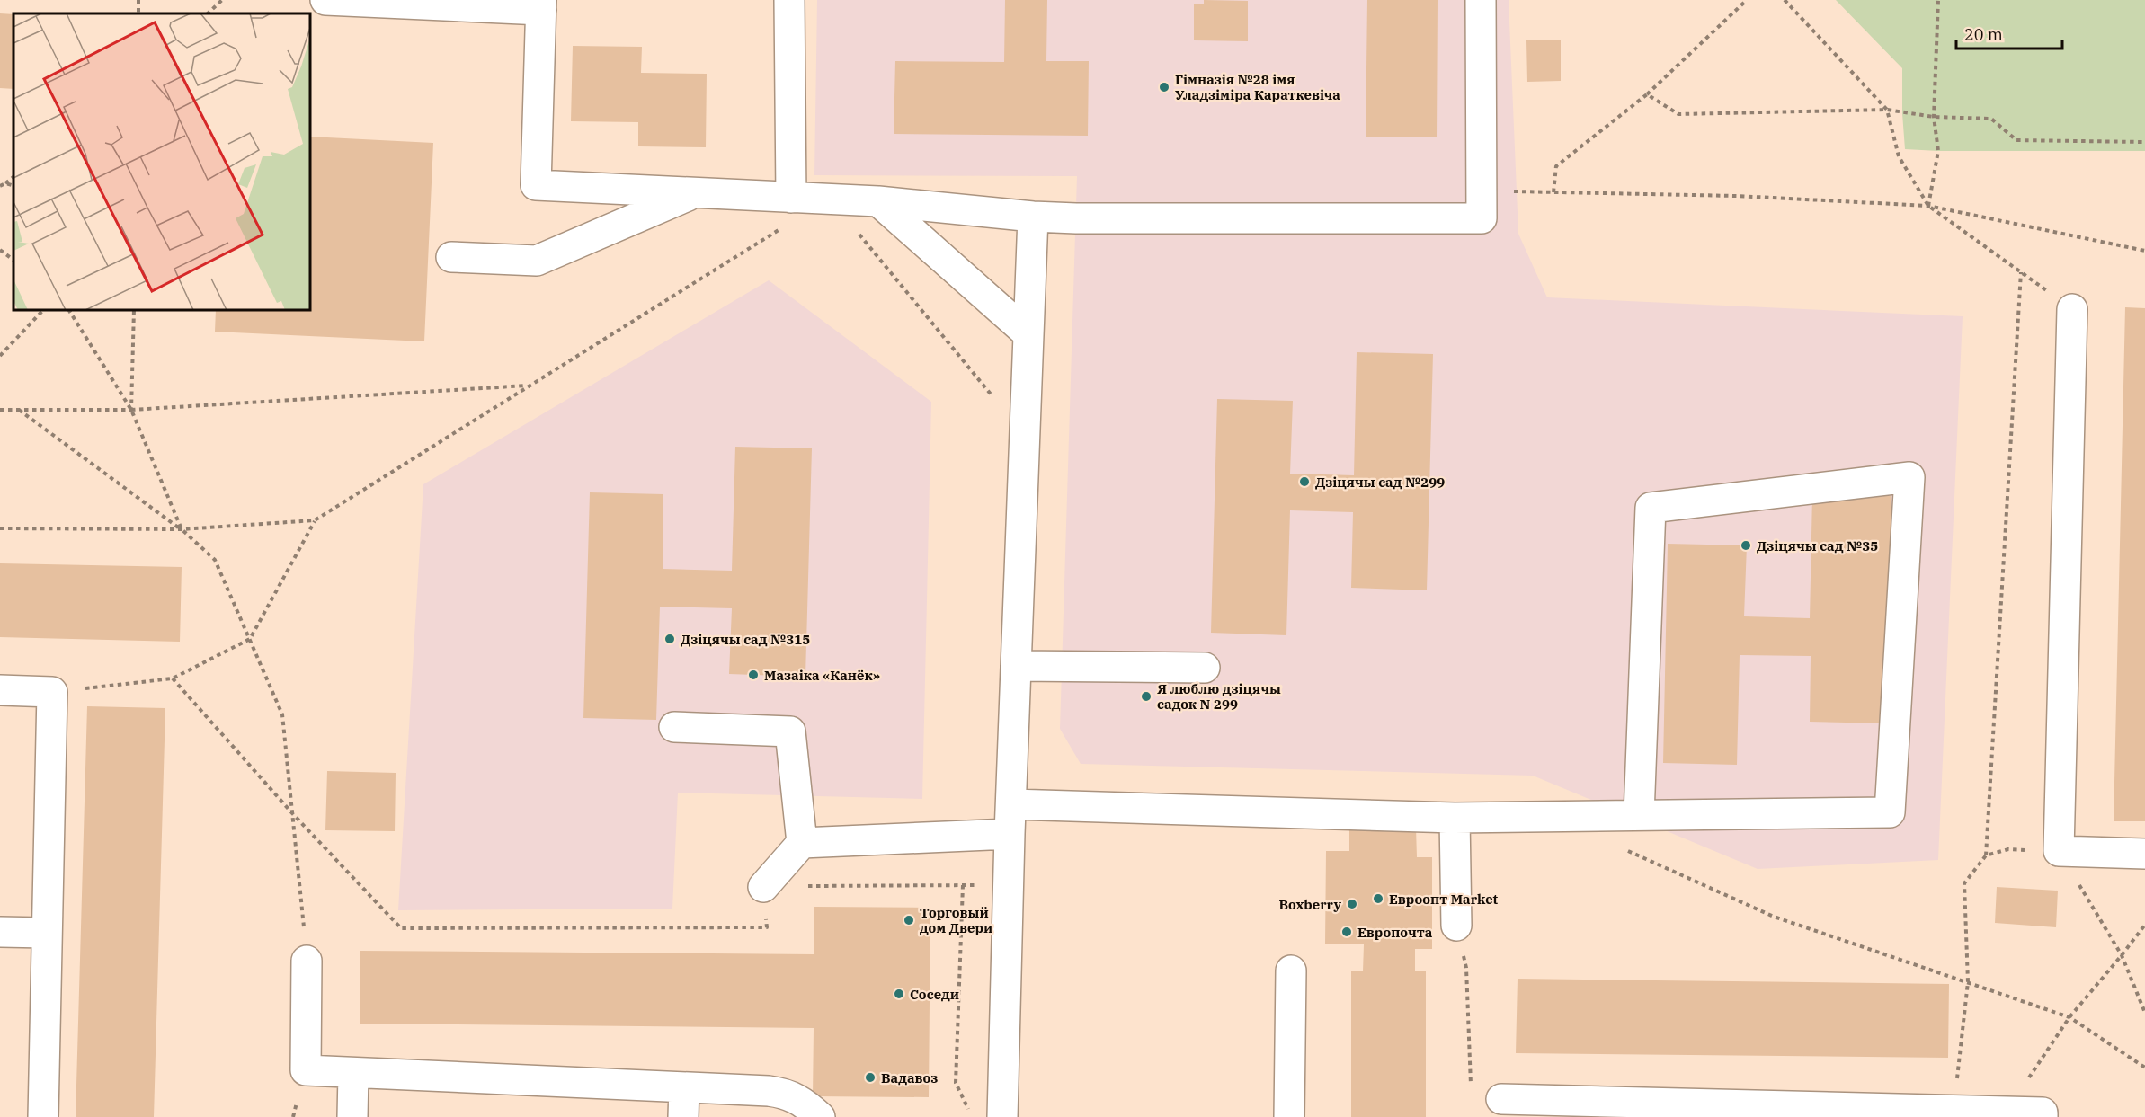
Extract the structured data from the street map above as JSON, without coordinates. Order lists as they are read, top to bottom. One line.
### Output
{"places":["Гімназія №28 імя Уладзіміра Караткевіча","Дзіцячы сад №299","Дзіцячы сад №35","Дзіцячы сад №315","Мазаіка «Канёк»","Я люблю дзіцячы садок N 299","Евроопт Market","Boxberry","Торговый дом Двери","Европочта","Соседи","Вадавоз"],"scale_bar":"20 m"}
